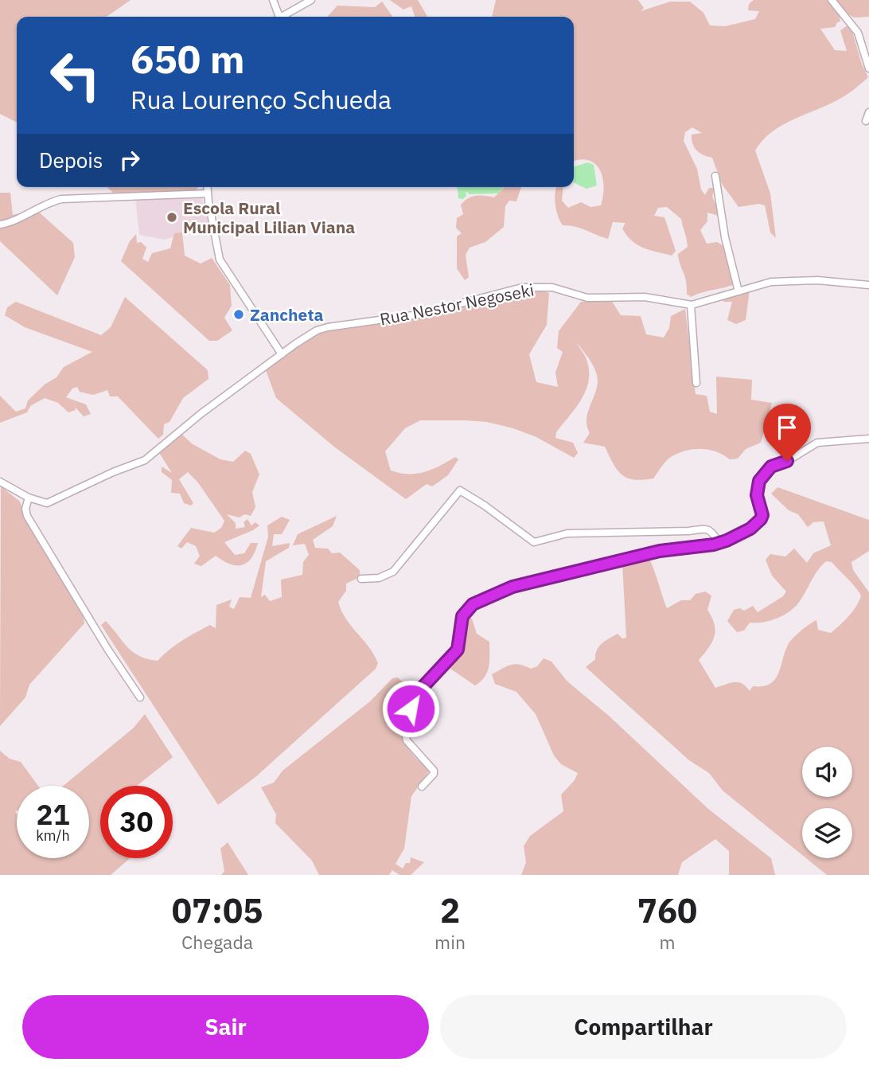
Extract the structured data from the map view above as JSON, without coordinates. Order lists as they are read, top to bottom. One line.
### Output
{"streets":{"street":["Rua Nestor Negoseki"]},"places":["Escola Rural Municipal Lilian Viana","Zancheta"],"page":{"turn":["650 m","Rua Lourenço Schueda"],"then":"Depois","speed":"21 km/h","limit":"30","eta":["07:05","Chegada","2","min","760","m"],"buttons":["Sair","Compartilhar"]}}
